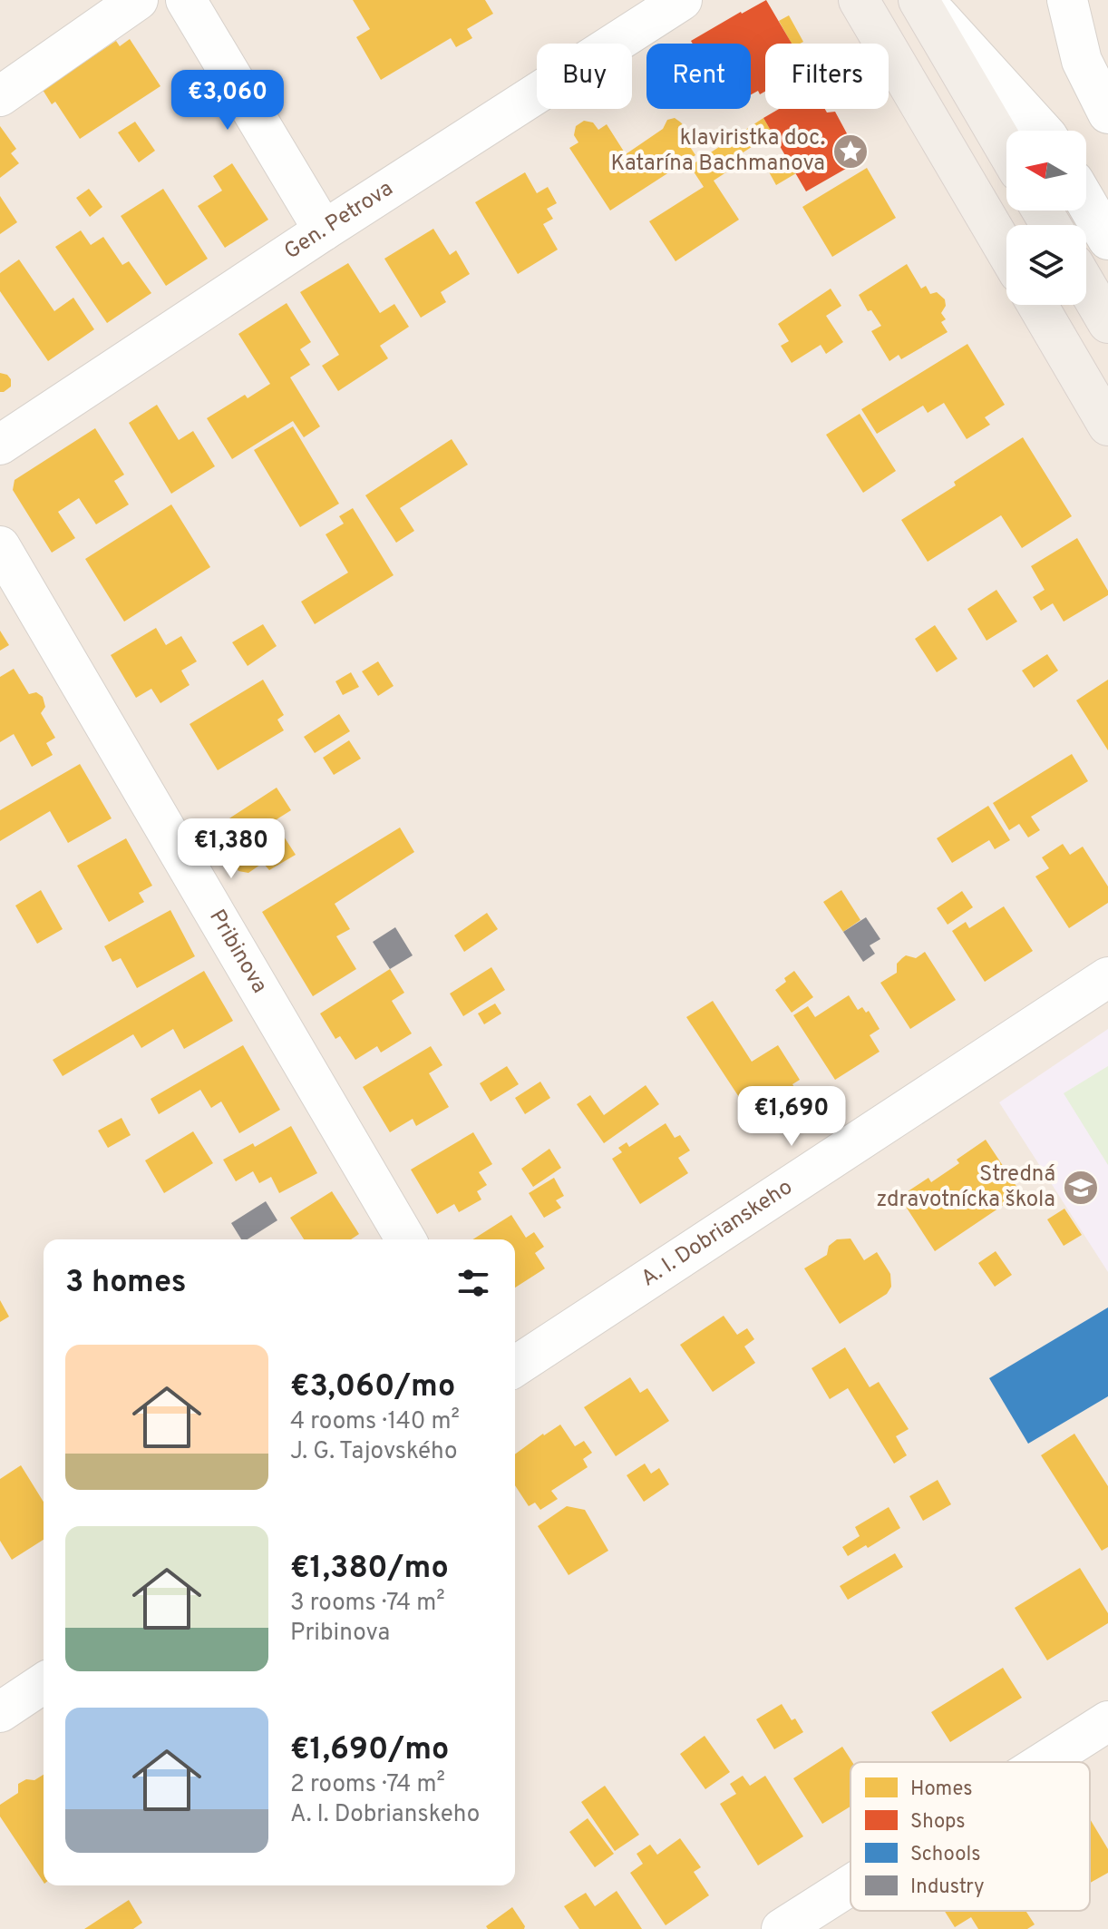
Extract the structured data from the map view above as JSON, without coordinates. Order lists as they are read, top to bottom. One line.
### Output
{"streets":{"street":["Gen. Petrova","Pribinova","A. I. Dobrianskeho"]},"places":{"place":["klaviristka doc. Katarína Bachmanova"],"school or university":["Stredná zdravotnícka škola"]},"legend":["Homes","Shops","Schools","Industry"],"north":"left","page":{"chip":["Buy","Rent","Filters"],"price":["€3,060","€1,380","€1,690"],"heading":"3 homes","list":[{"name":"€3,060/mo","note":"4 rooms · 140 m² · J. G. Tajovského"},{"name":"€1,380/mo","note":"3 rooms · 74 m² · Pribinova"},{"name":"€1,690/mo","note":"2 rooms · 74 m² · A. I. Dobrianskeho"}]}}
